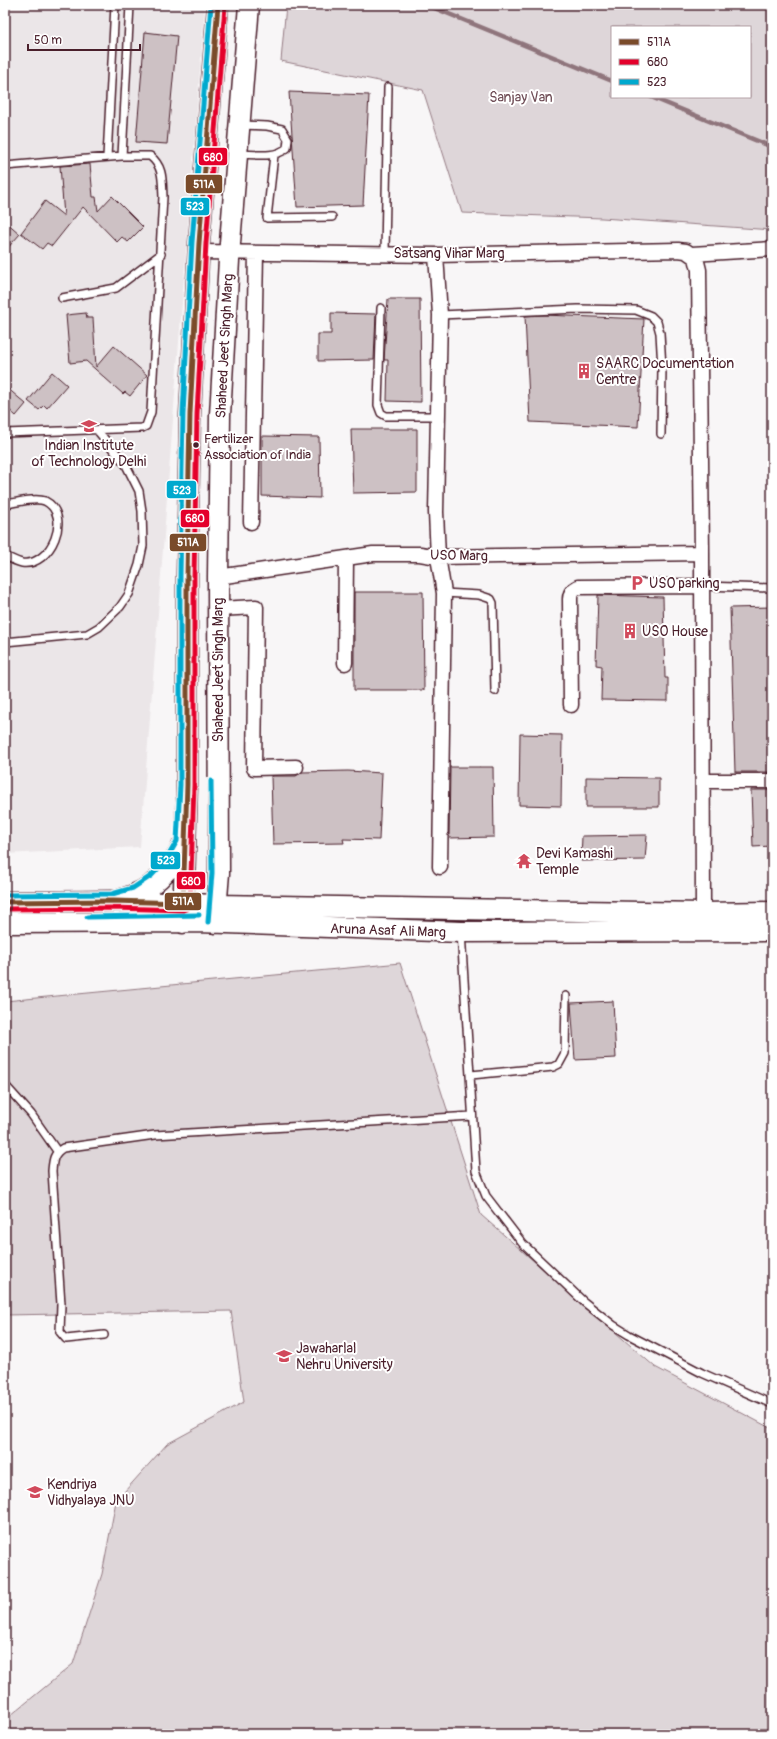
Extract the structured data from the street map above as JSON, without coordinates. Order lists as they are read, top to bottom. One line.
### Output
{"streets":{"main road":["Shaheed Jeet Singh Marg","Aruna Asaf Ali Marg"],"street":["Satsang Vihar Marg","USO Marg"]},"crossings":[["Satsang Vihar Marg","Shaheed Jeet Singh Marg"],["Shaheed Jeet Singh Marg","USO Marg"],["Shaheed Jeet Singh Marg","Aruna Asaf Ali Marg"]],"parks":["Sanjay Van"],"places":{"building":["SAARC Documentation Centre","USO House"],"school or university":["Indian Institute of Technology Delhi","Jawaharlal Nehru University","Kendriya Vidhyalaya JNU"],"other":["Fertilizer Association of India"],"parking":["USO parking"],"temple":["Devi Kamashi Temple"]},"lines":["transit line 511A","transit line 523","transit line 680"],"legend":["511A","680","523"],"scale_bar":"50 m"}
